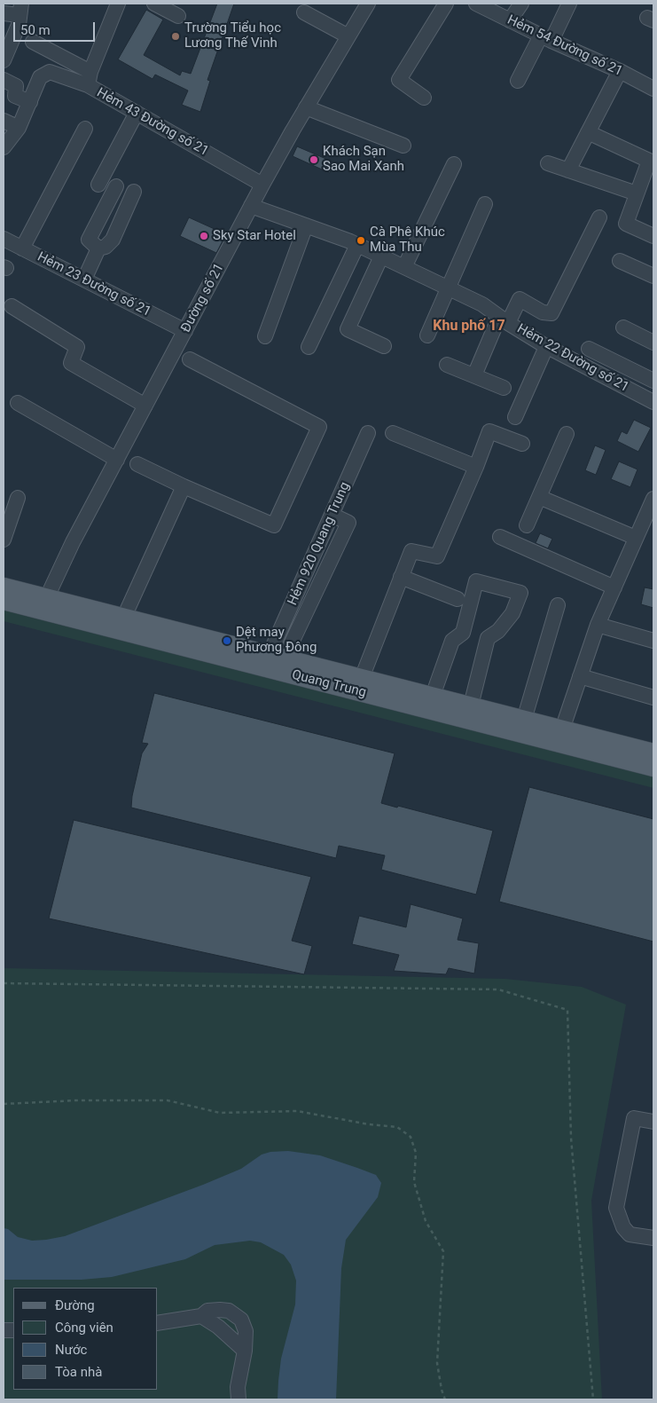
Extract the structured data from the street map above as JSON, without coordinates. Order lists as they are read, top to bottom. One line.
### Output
{"streets":{"main road":["Quang Trung"],"street":["Hẻm 54 Đường số 21","Hẻm 43 Đường số 21","Hẻm 23 Đường số 21","Đường số 21","Hẻm 22 Đường số 21","Hẻm 920 Quang Trung"]},"crossings":[["Hẻm 43 Đường số 21","Đường số 21"],["Hẻm 23 Đường số 21","Đường số 21"],["Đường số 21","Hẻm 22 Đường số 21"],["Đường số 21","Quang Trung"],["Hẻm 920 Quang Trung","Quang Trung"]],"districts":["Khu phố 17"],"places":["Trường Tiểu học Lương Thế Vinh","Khách Sạn Sao Mai Xanh","Sky Star Hotel","Cà Phê Khúc Mùa Thu","Dệt may Phương Đông"],"legend":["Đường","Công viên","Nước","Tòa nhà"],"scale_bar":"50 m"}
